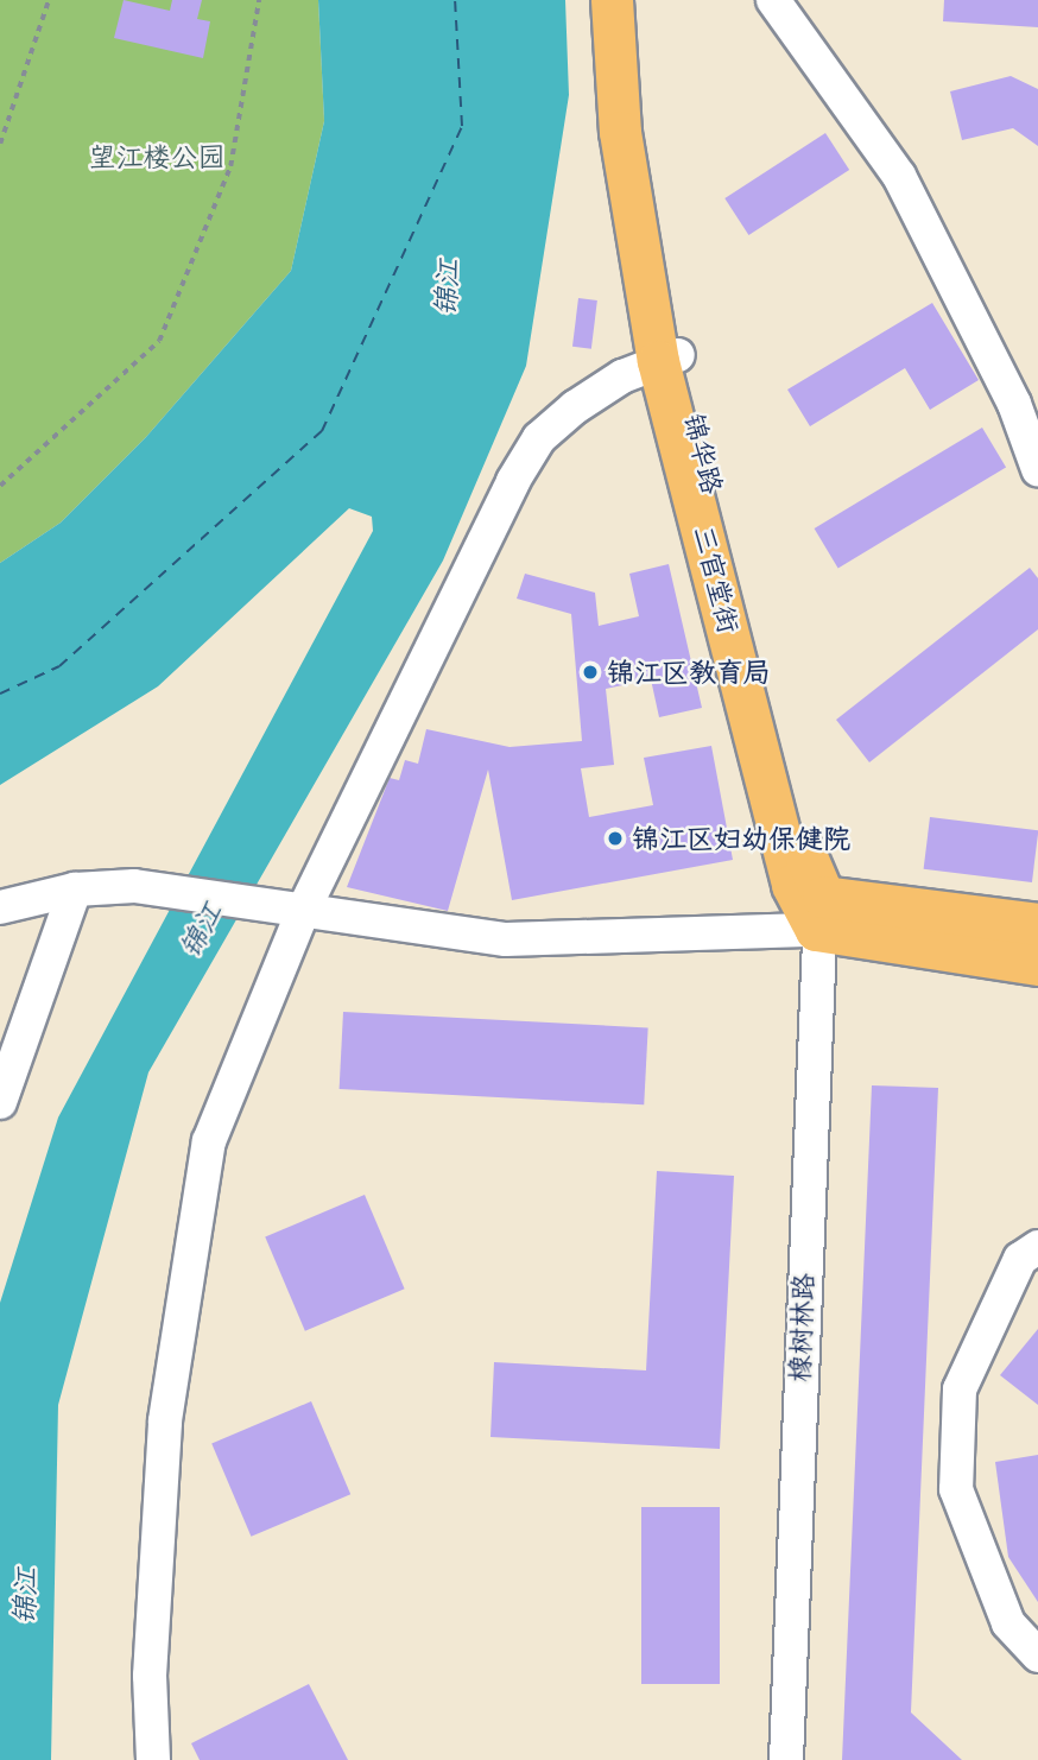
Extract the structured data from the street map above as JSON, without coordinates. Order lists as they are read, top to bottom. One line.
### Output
{"streets":{"main road":["锦华路"],"street":["橡树林路"]},"crossings":[["锦华路","橡树林路"]],"water":["锦江"],"parks":["望江楼公园"],"places":["锦江区教育局","锦江区妇幼保健院"]}
